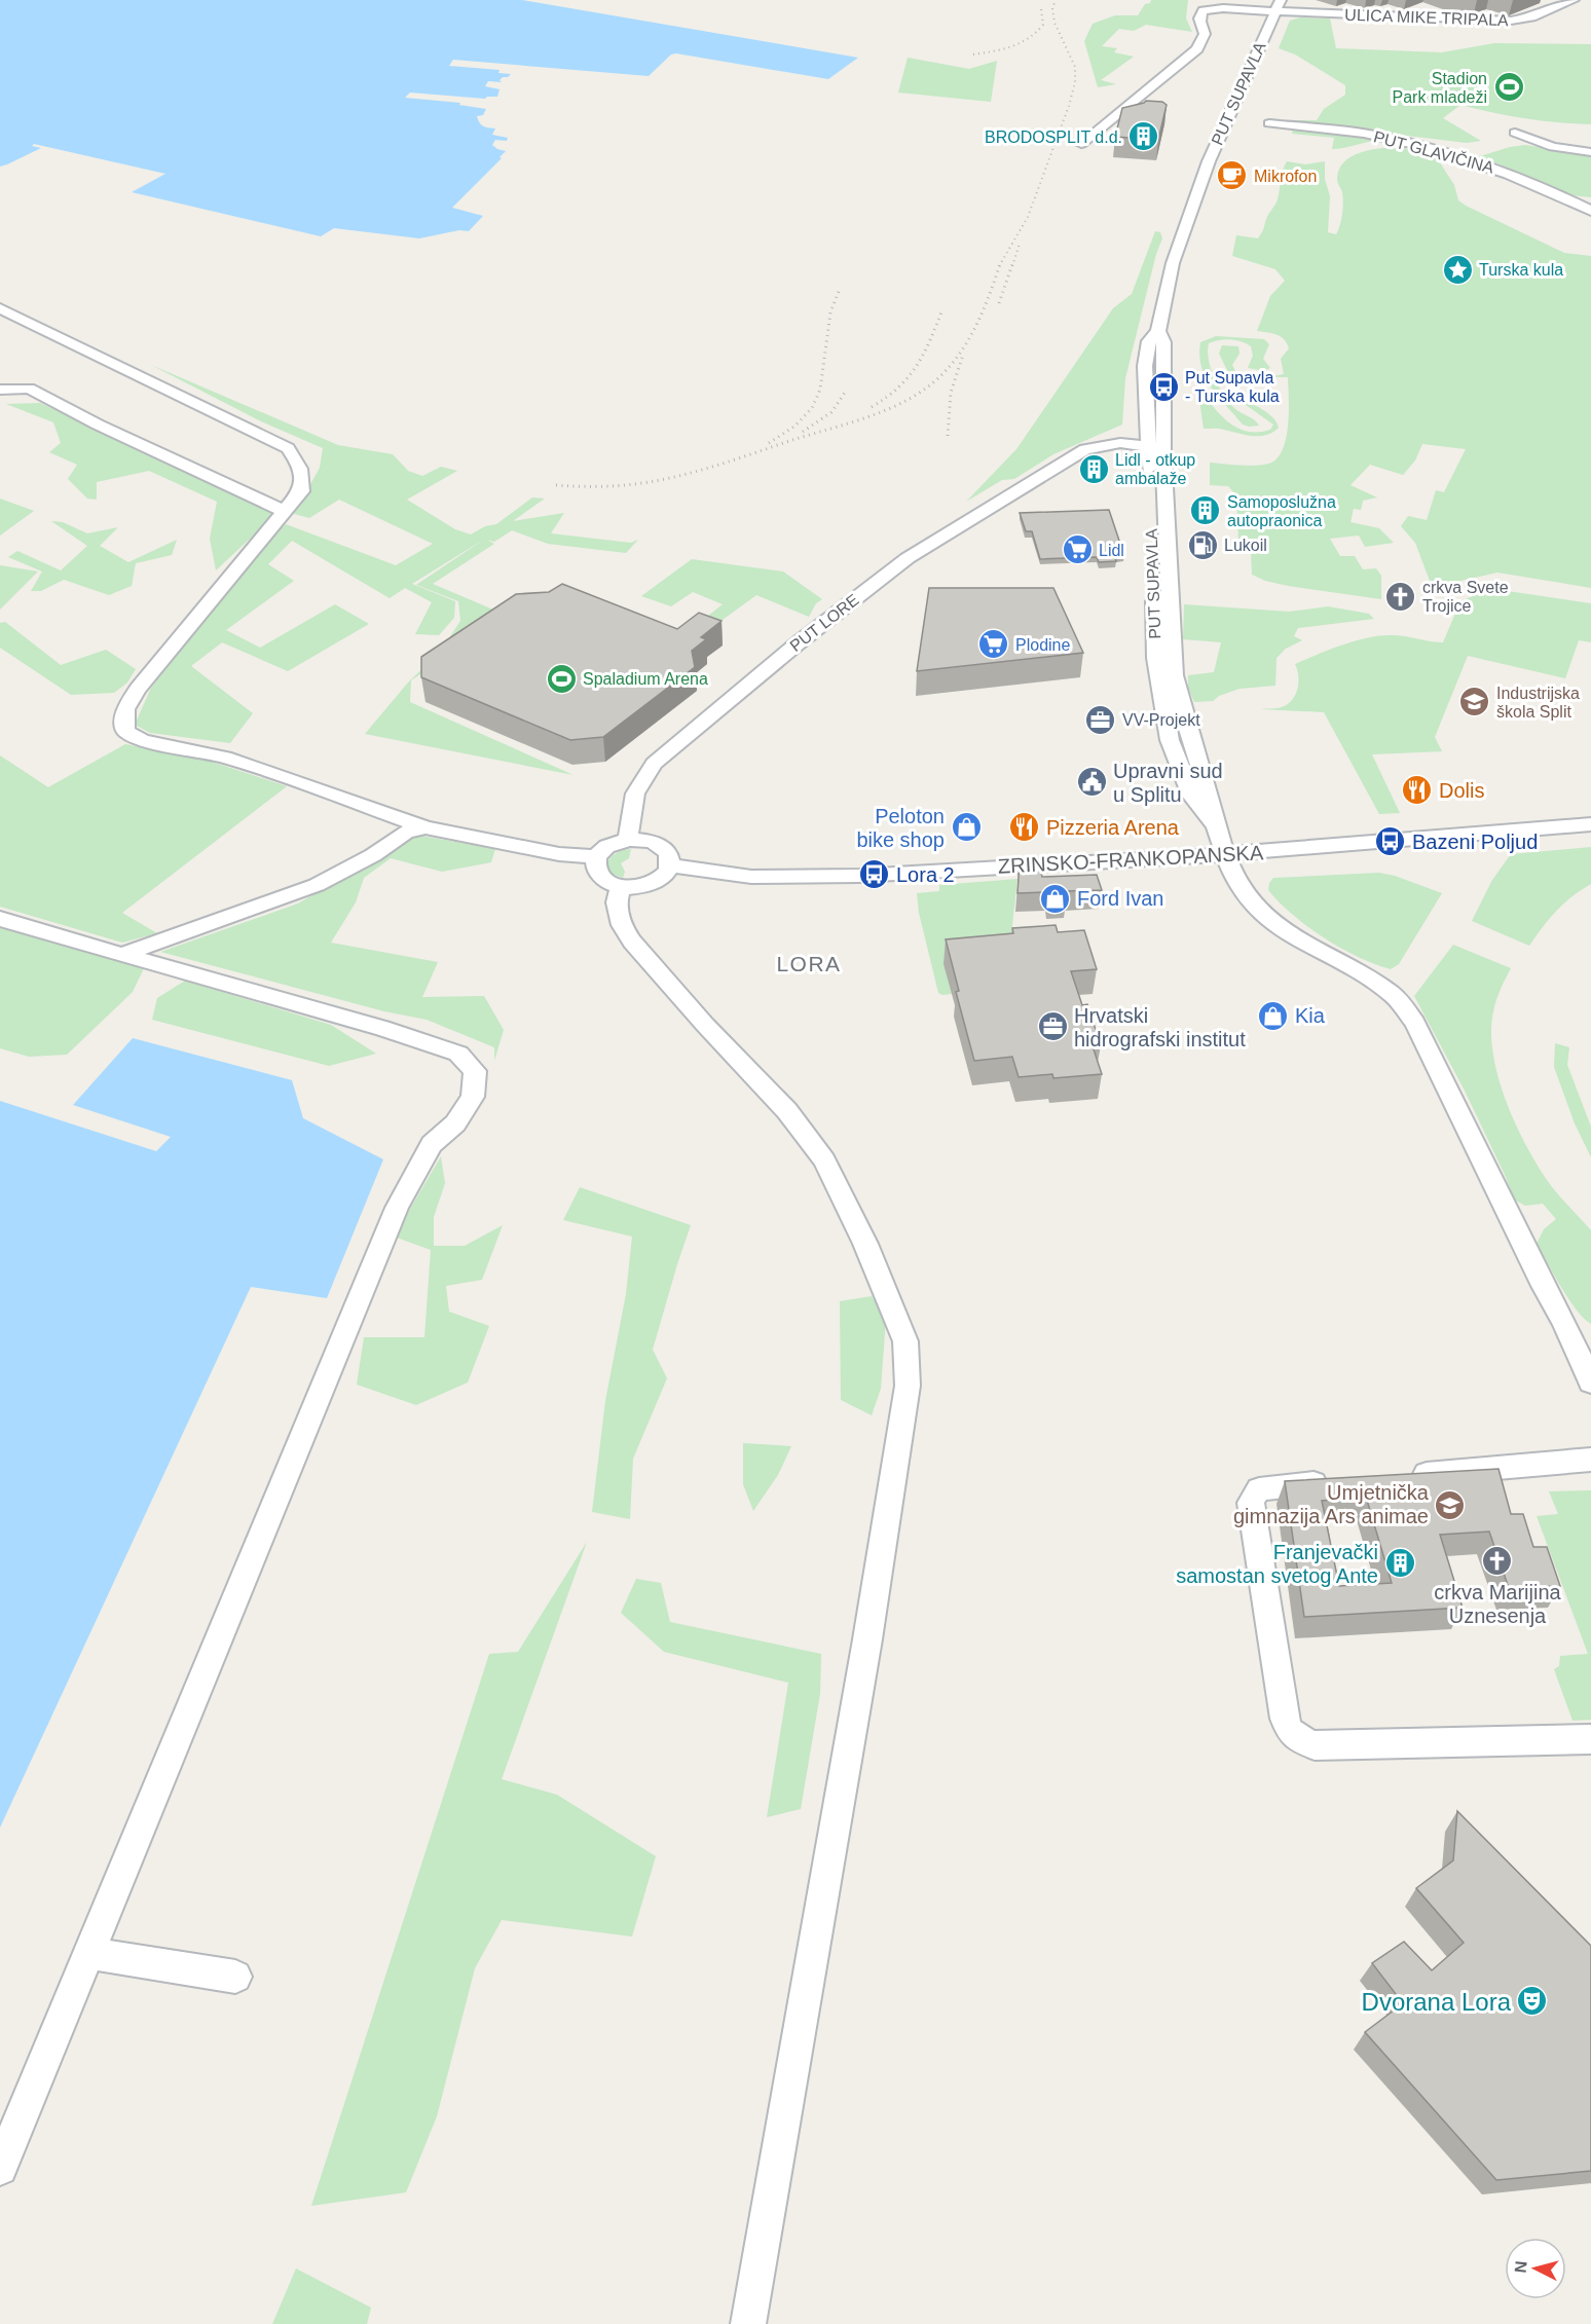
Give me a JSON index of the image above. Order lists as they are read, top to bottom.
{
  "streets": {
    "street": [
      "ULICA MIKE TRIPALA",
      "PUT SUPAVLA",
      "PUT GLAVIČINA",
      "PUT LORE",
      "ZRINSKO-FRANKOPANSKA"
    ]
  },
  "crossings": [
    ["ULICA MIKE TRIPALA", "PUT SUPAVLA"],
    ["PUT SUPAVLA", "PUT LORE"],
    ["PUT SUPAVLA", "ZRINSKO-FRANKOPANSKA"],
    ["PUT LORE", "ZRINSKO-FRANKOPANSKA"]
  ],
  "districts": ["LORA"],
  "places": {
    "sports": ["Stadion Park mladeži", "Spaladium Arena"],
    "building": [
      "BRODOSPLIT d.d.",
      "Lidl - otkup ambalaže",
      "Samoposlužna autopraonica",
      "Franjevački samostan svetog Ante"
    ],
    "cafe": ["Mikrofon"],
    "place": ["Turska kula"],
    "bus stop": ["Put Supavla - Turska kula", "Bazeni Poljud", "Lora 2"],
    "fuel station": ["Lukoil"],
    "supermarket": ["Lidl", "Plodine"],
    "church": ["crkva Svete Trojice", "crkva Marijina Uznesenja"],
    "school or university": ["Industrijska škola Split", "Umjetnička gimnazija Ars animae"],
    "office": ["VV-Projekt", "Hrvatski hidrografski institut"],
    "public building": ["Upravni sud u Splitu"],
    "restaurant": ["Dolis", "Pizzeria Arena"],
    "shop": ["Peloton bike shop", "Ford Ivan", "Kia"],
    "theatre": ["Dvorana Lora"]
  },
  "north": "left"
}
